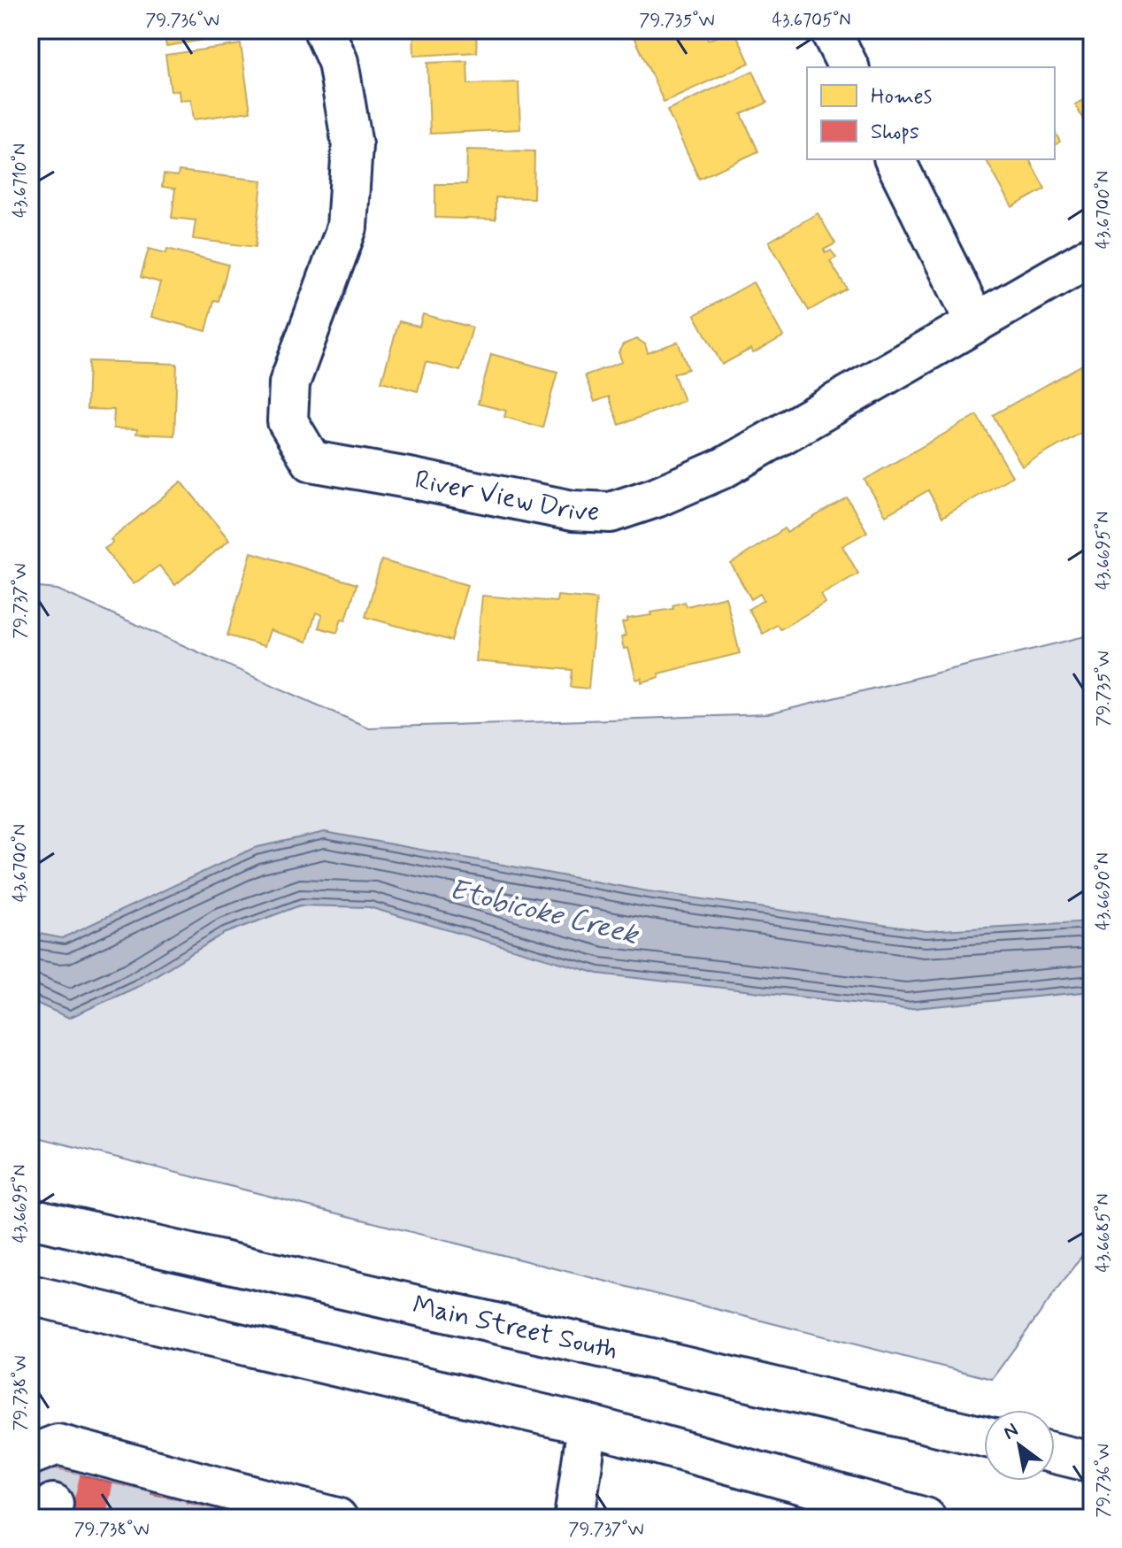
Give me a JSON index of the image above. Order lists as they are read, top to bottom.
{
  "streets": {
    "main road": ["River View Drive", "Main Street South"]
  },
  "water": ["Etobicoke Creek"],
  "legend": ["Homes", "Shops"],
  "north": "top left",
  "coordinates": [
    "79.736°W",
    "79.735°W",
    "43.6705°N",
    "43.6710°N",
    "43.6700°N",
    "43.6695°N",
    "79.737°W",
    "43.6690°N",
    "43.6685°N",
    "79.738°W"
  ]
}
